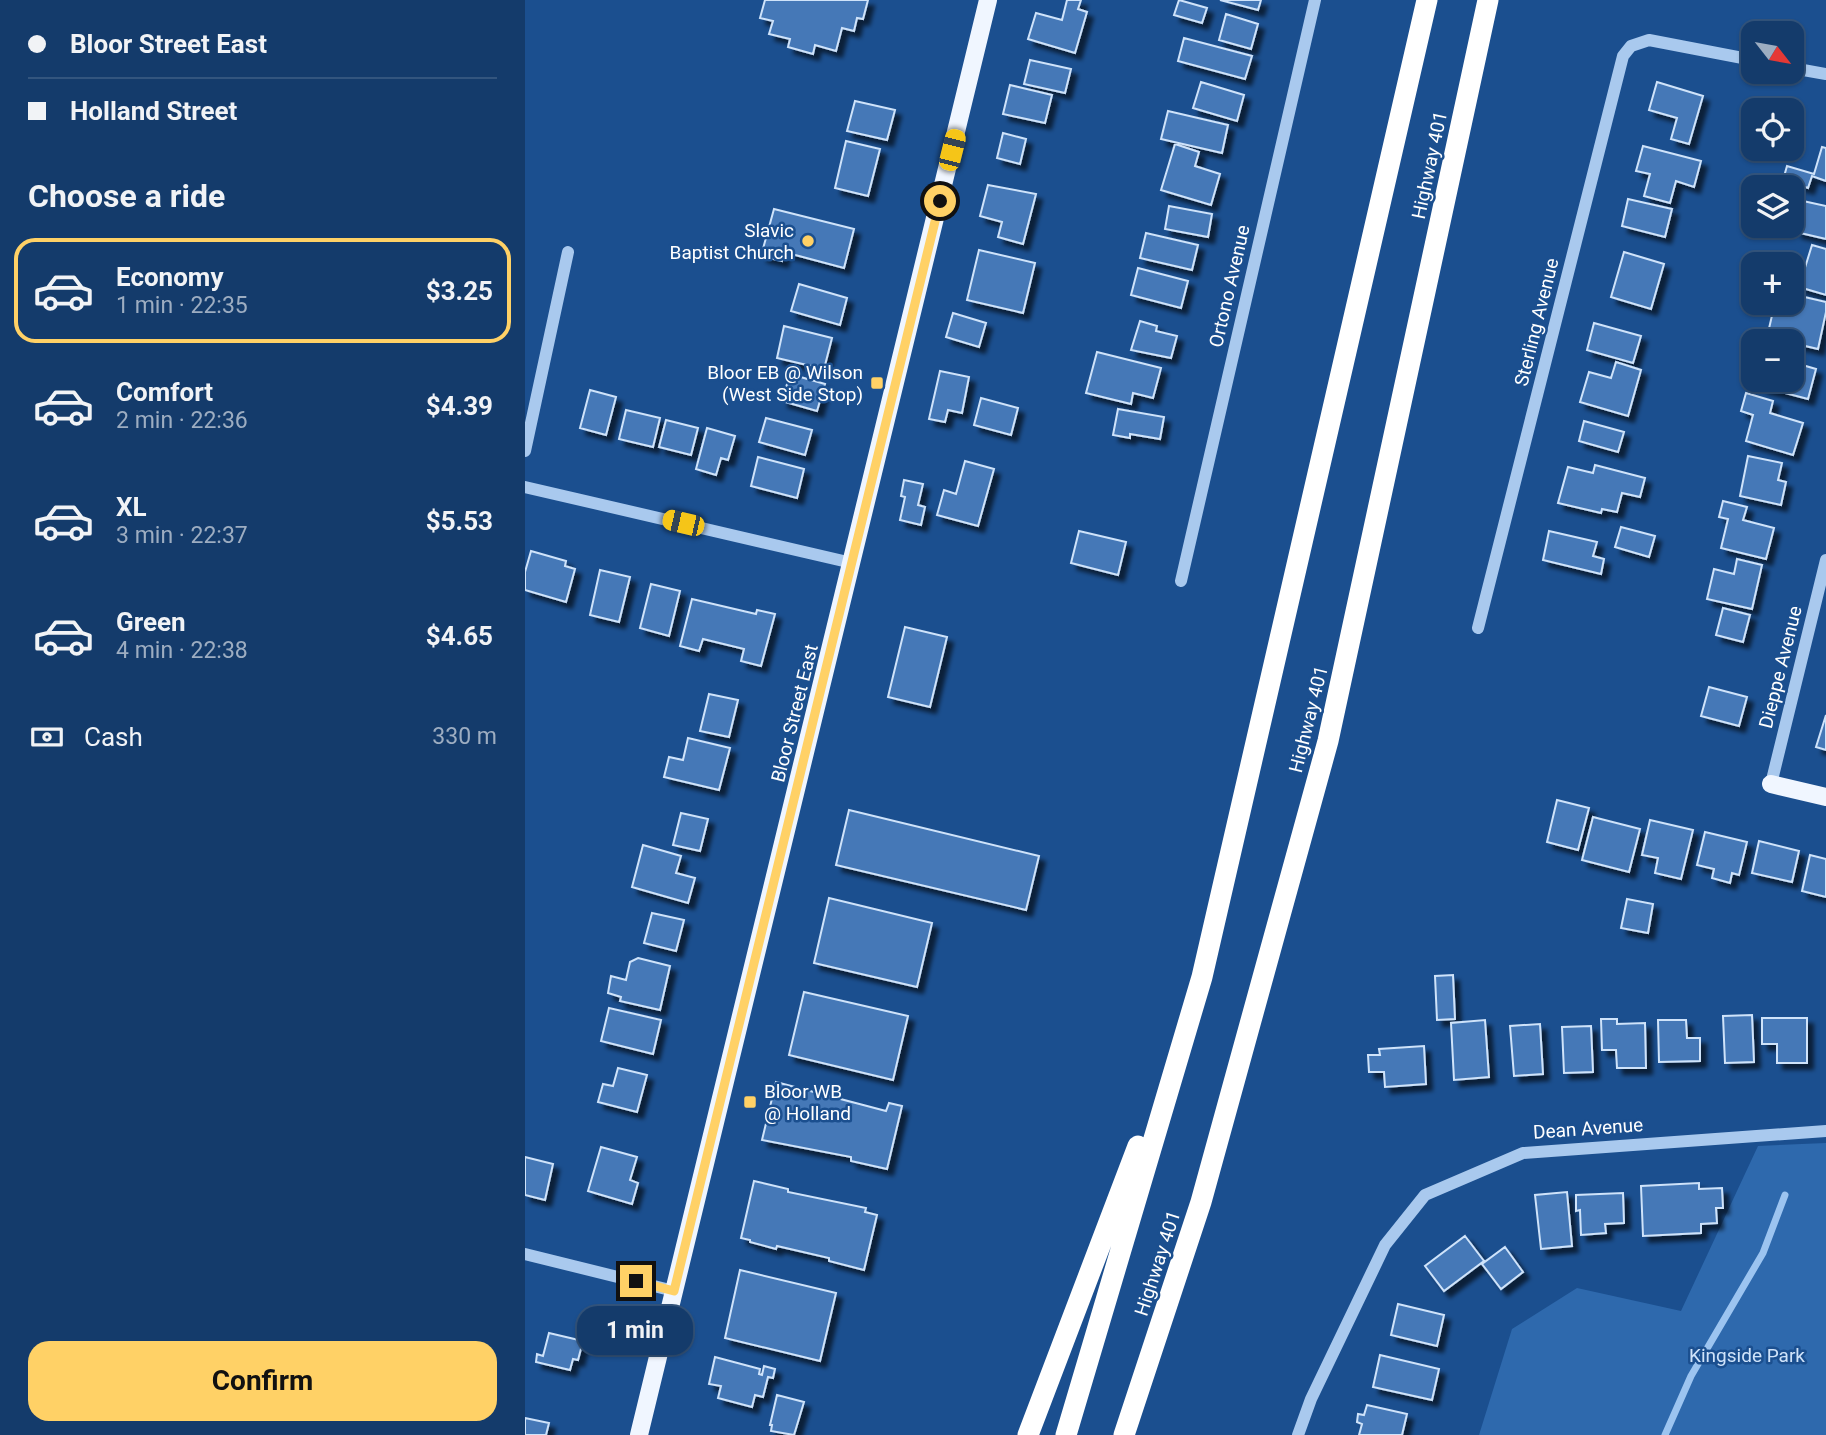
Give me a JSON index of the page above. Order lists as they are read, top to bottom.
{
  "streets": {
    "highway": ["Highway 401"],
    "main road": ["Bloor Street East"],
    "street": [
      "Ortono Avenue",
      "Sterling Avenue",
      "Dieppe Avenue",
      "Dean Avenue"
    ]
  },
  "parks": ["Kingside Park"],
  "places": {
    "other": ["Slavic Baptist Church"],
    "transit": ["Bloor EB @ Wilson (West Side Stop)", "Bloor WB @ Holland"]
  },
  "north": "bottom right",
  "page": {
    "banner": ["Bloor Street East", "Holland Street"],
    "map_buttons": ["+", "−"],
    "heading": "Choose a ride",
    "list": [
      {
        "name": "Economy",
        "note": "1 min · 22:35",
        "value": "$3.25"
      },
      {
        "name": "Comfort",
        "note": "2 min · 22:36",
        "value": "$4.39"
      },
      {
        "name": "XL",
        "note": "3 min · 22:37",
        "value": "$5.53"
      },
      {
        "name": "Green",
        "note": "4 min · 22:38",
        "value": "$4.65"
      }
    ],
    "pay": ["Cash", "330 m"],
    "bubble": "1 min",
    "buttons": "Confirm"
  }
}
